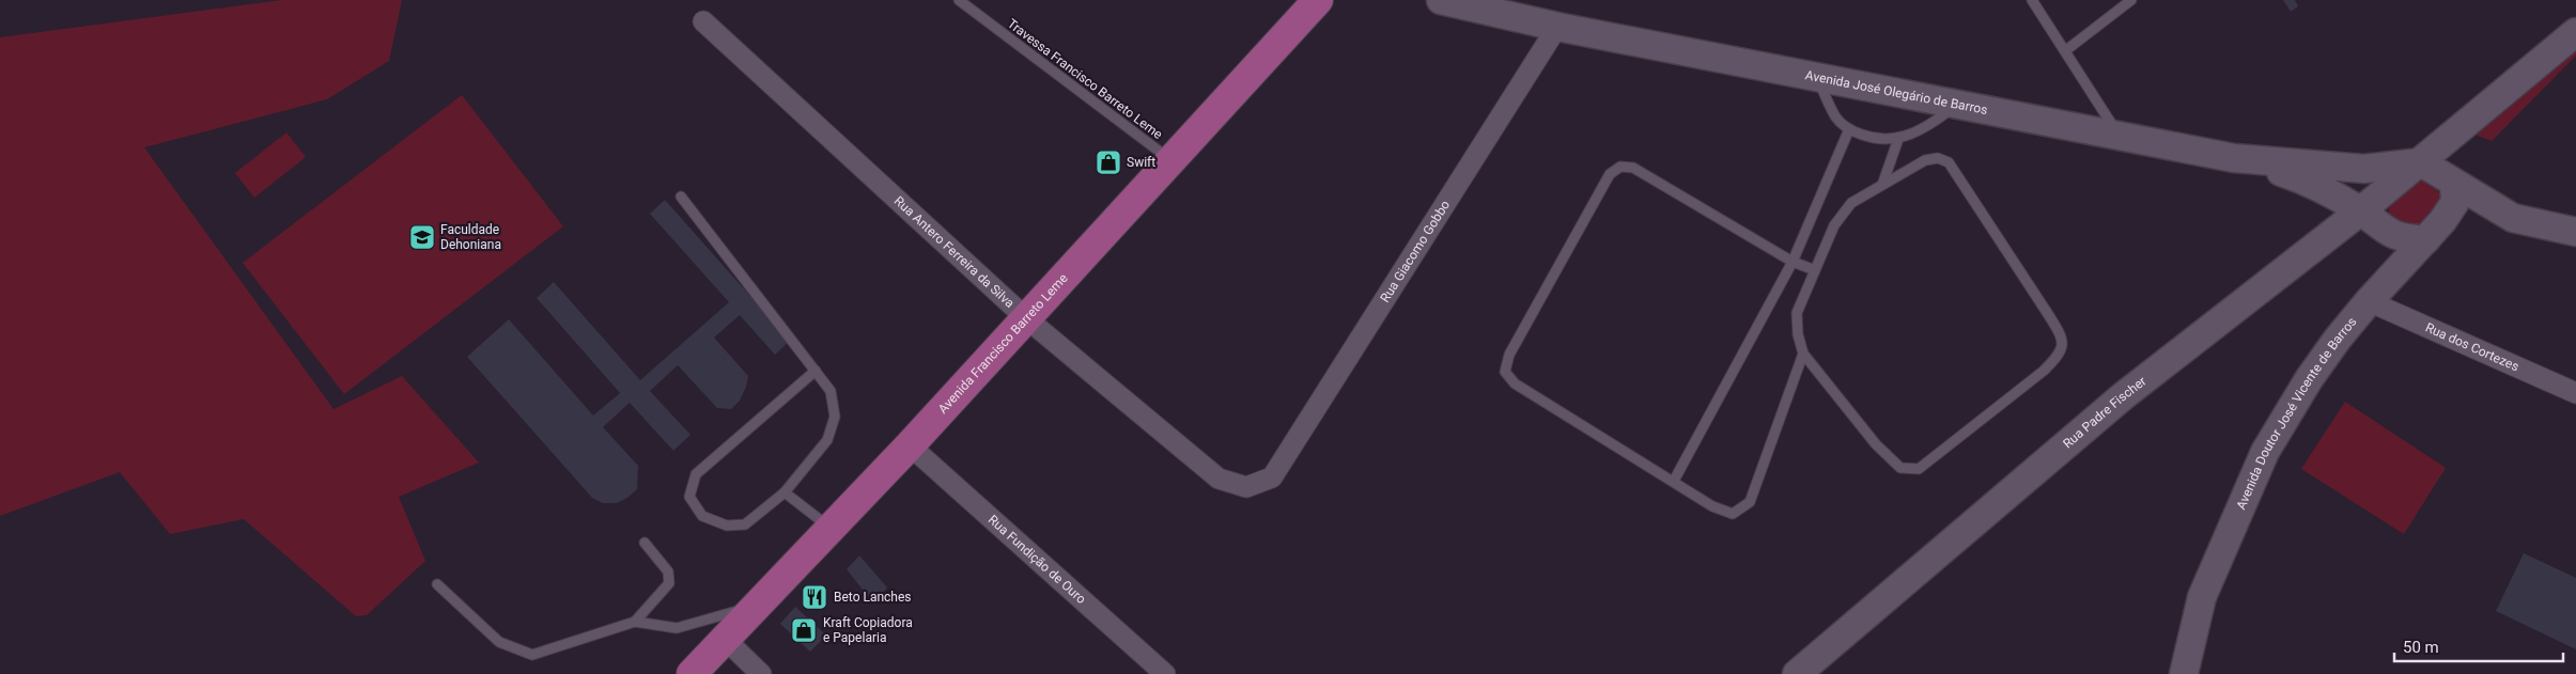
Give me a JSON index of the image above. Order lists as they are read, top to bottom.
{
  "streets": {
    "main road": [
      "Avenida José Olegário de Barros",
      "Avenida Francisco Barreto Leme",
      "Rua Padre Fischer",
      "Avenida Doutor José Vicente de Barros"
    ],
    "street": [
      "Rua Antero Ferreira da Silva",
      "Rua Giacomo Gobbo",
      "Rua dos Cortezes",
      "Rua Fundição de Ouro"
    ],
    "lane": ["Travessa Francisco Barreto Leme"]
  },
  "crossings": [
    ["Travessa Francisco Barreto Leme", "Avenida Francisco Barreto Leme"],
    ["Avenida José Olegário de Barros", "Rua Giacomo Gobbo"],
    ["Avenida José Olegário de Barros", "Rua Padre Fischer"],
    ["Avenida José Olegário de Barros", "Avenida Doutor José Vicente de Barros"],
    ["Rua Antero Ferreira da Silva", "Rua Giacomo Gobbo"],
    ["Rua Antero Ferreira da Silva", "Avenida Francisco Barreto Leme"],
    ["Avenida Francisco Barreto Leme", "Rua Fundição de Ouro"],
    ["Rua dos Cortezes", "Avenida Doutor José Vicente de Barros"]
  ],
  "places": {
    "shop": ["Swift", "Kraft Copiadora e Papelaria"],
    "school or university": ["Faculdade Dehoniana"],
    "restaurant": ["Beto Lanches"]
  },
  "scale_bar": "50 m"
}
